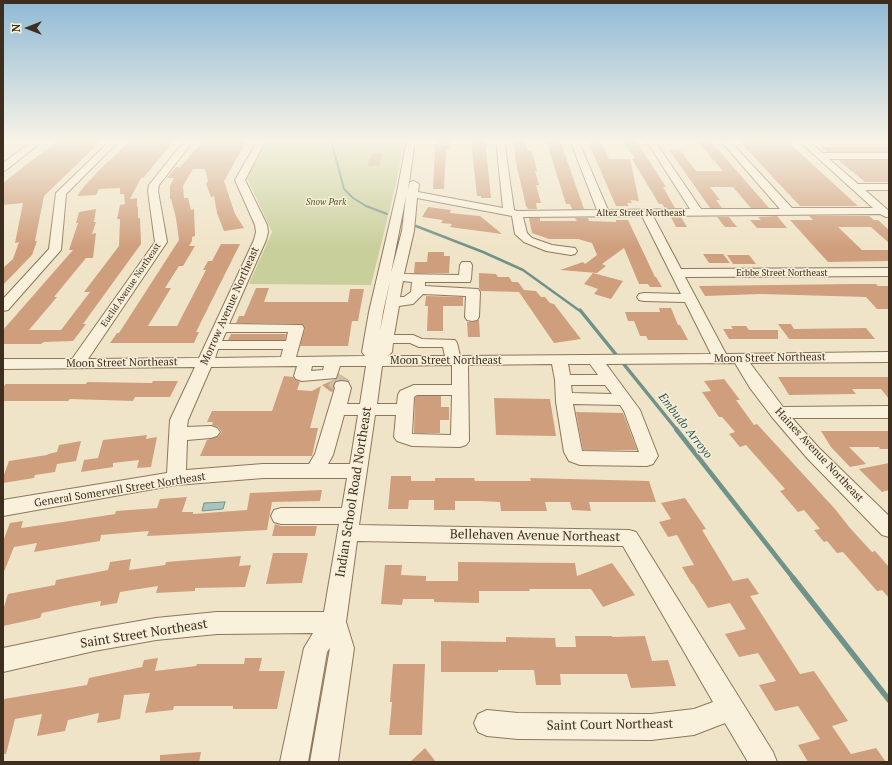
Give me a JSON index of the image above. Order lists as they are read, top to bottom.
{
  "streets": {
    "street": [
      "Altez Street Northeast",
      "Erbbe Street Northeast",
      "Euclid Avenue Northeast",
      "Morrow Avenue Northeast",
      "Moon Street Northeast",
      "Haines Avenue Northeast",
      "General Somervell Street Northeast",
      "Indian School Road Northeast",
      "Bellehaven Avenue Northeast",
      "Saint Street Northeast",
      "Saint Court Northeast"
    ]
  },
  "crossings": [
    ["Altez Street Northeast", "Indian School Road Northeast"],
    ["Euclid Avenue Northeast", "Moon Street Northeast"],
    ["Morrow Avenue Northeast", "Moon Street Northeast"],
    ["Morrow Avenue Northeast", "General Somervell Street Northeast"],
    ["Moon Street Northeast", "Haines Avenue Northeast"],
    ["Moon Street Northeast", "Indian School Road Northeast"],
    ["General Somervell Street Northeast", "Indian School Road Northeast"],
    ["Indian School Road Northeast", "Bellehaven Avenue Northeast"],
    ["Indian School Road Northeast", "Saint Street Northeast"],
    ["Bellehaven Avenue Northeast", "Saint Court Northeast"]
  ],
  "water": ["Embudo Arroyo"],
  "parks": ["Snow Park"],
  "north": "left"
}
